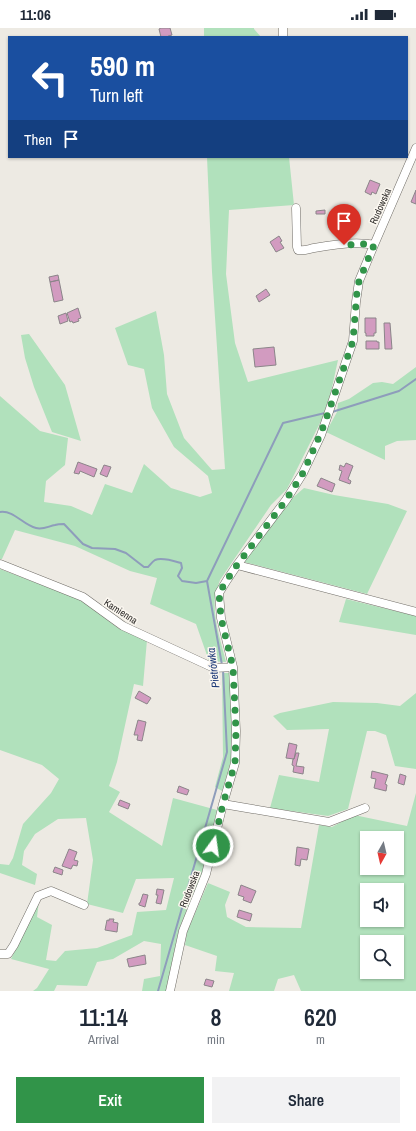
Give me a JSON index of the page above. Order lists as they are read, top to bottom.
{
  "streets": {
    "street": ["Rudowska", "Kamienna"]
  },
  "crossings": [
    ["Rudowska", "Kamienna"]
  ],
  "water": ["Pietrówka"],
  "north": "bottom",
  "page": {
    "status": "11:06",
    "turn": ["590 m", "Turn left"],
    "then": "Then",
    "eta": [
      "11:14",
      "Arrival",
      "8",
      "min",
      "620",
      "m"
    ],
    "buttons": ["Exit", "Share"]
  }
}
